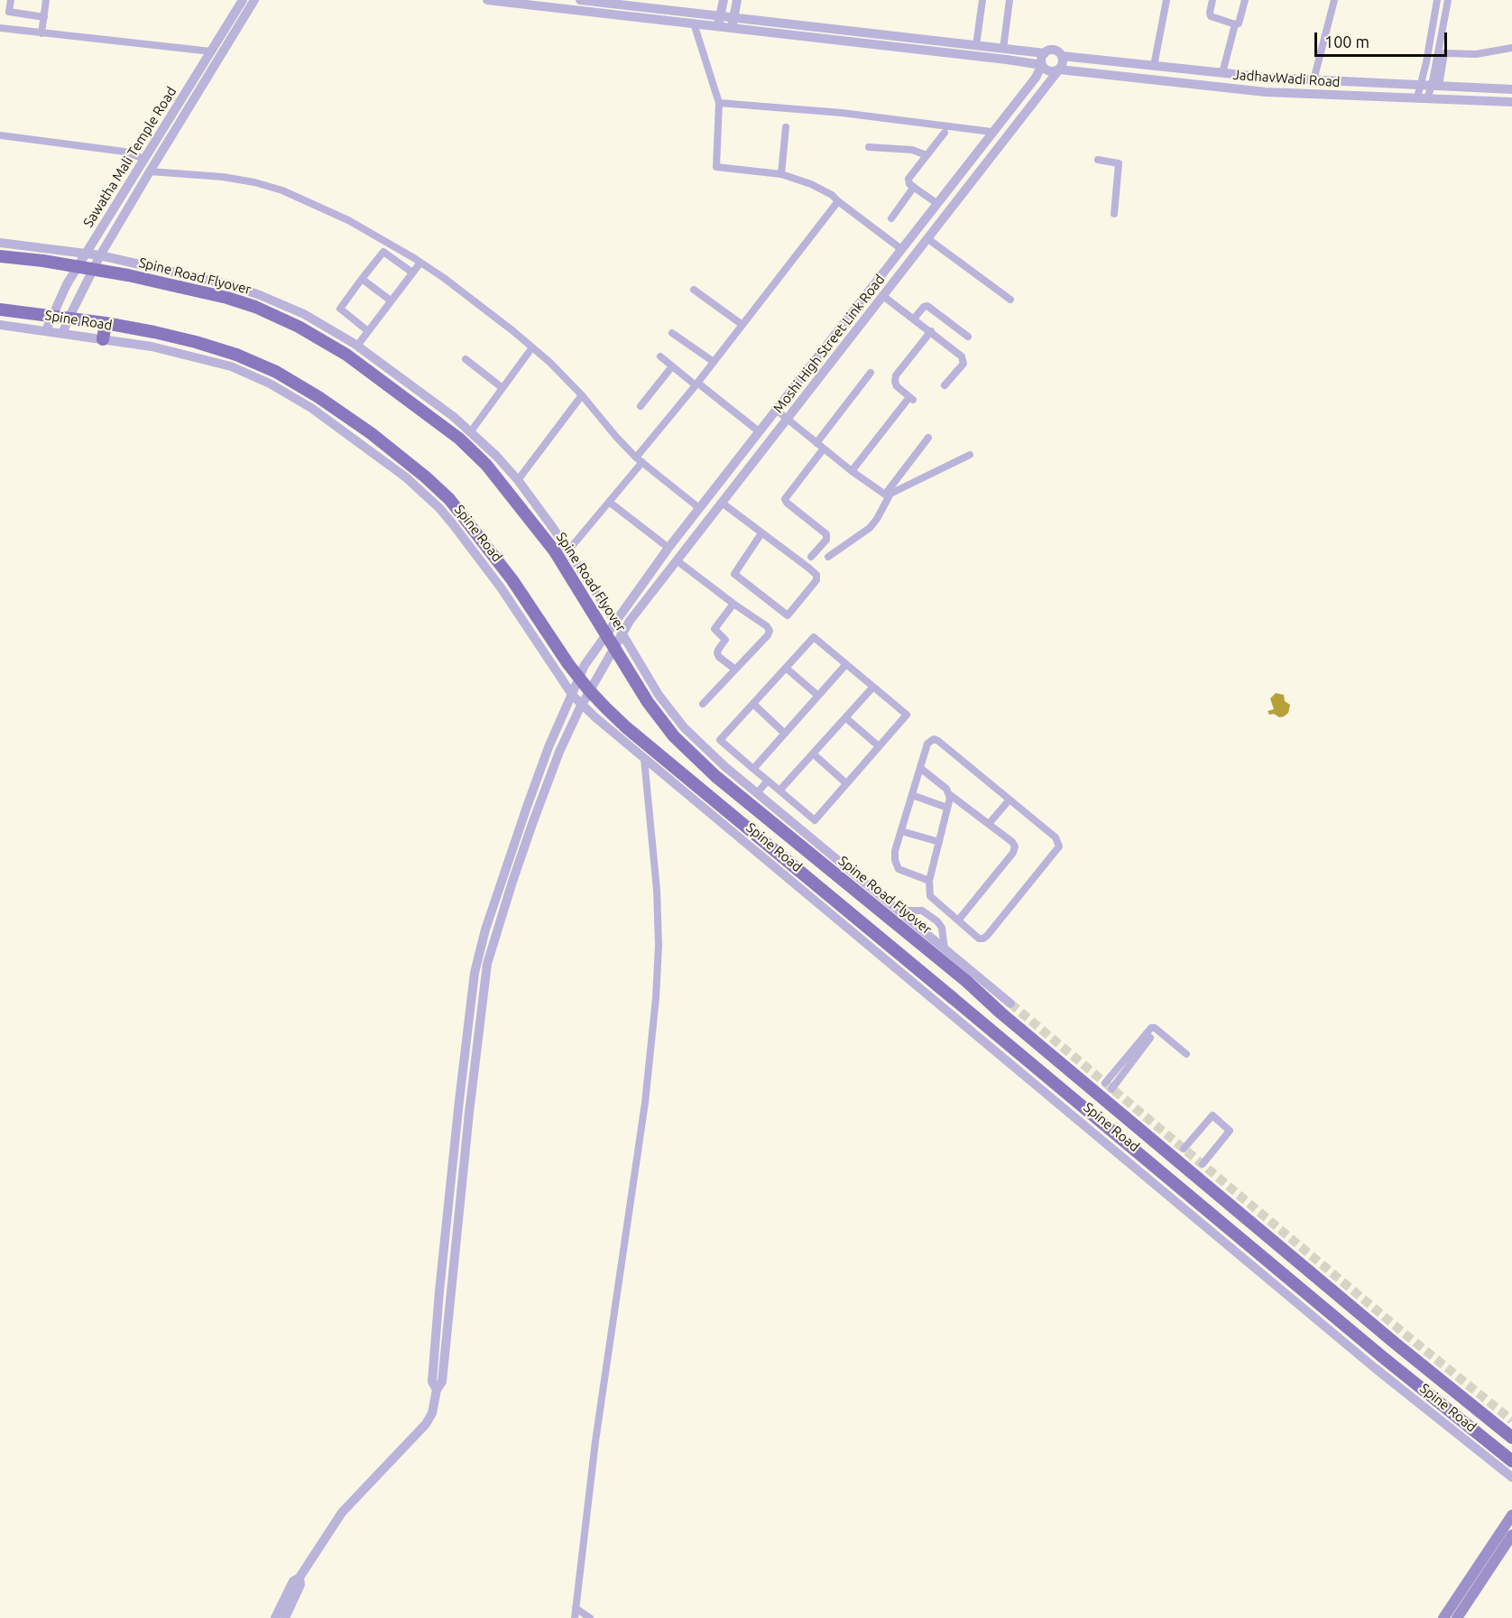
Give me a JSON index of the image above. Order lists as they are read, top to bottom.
{
  "streets": {
    "main road": ["Spine Road Flyover", "Spine Road"],
    "street": ["JadhavWadi Road", "Sawatha Mali Temple Road", "Moshi High Street Link Road"]
  },
  "crossings": [
    ["JadhavWadi Road", "Moshi High Street Link Road"],
    ["Sawatha Mali Temple Road", "Spine Road Flyover"],
    ["Sawatha Mali Temple Road", "Spine Road"],
    ["Spine Road Flyover", "Spine Road"],
    ["Spine Road", "Moshi High Street Link Road"]
  ],
  "scale_bar": "100 m"
}
